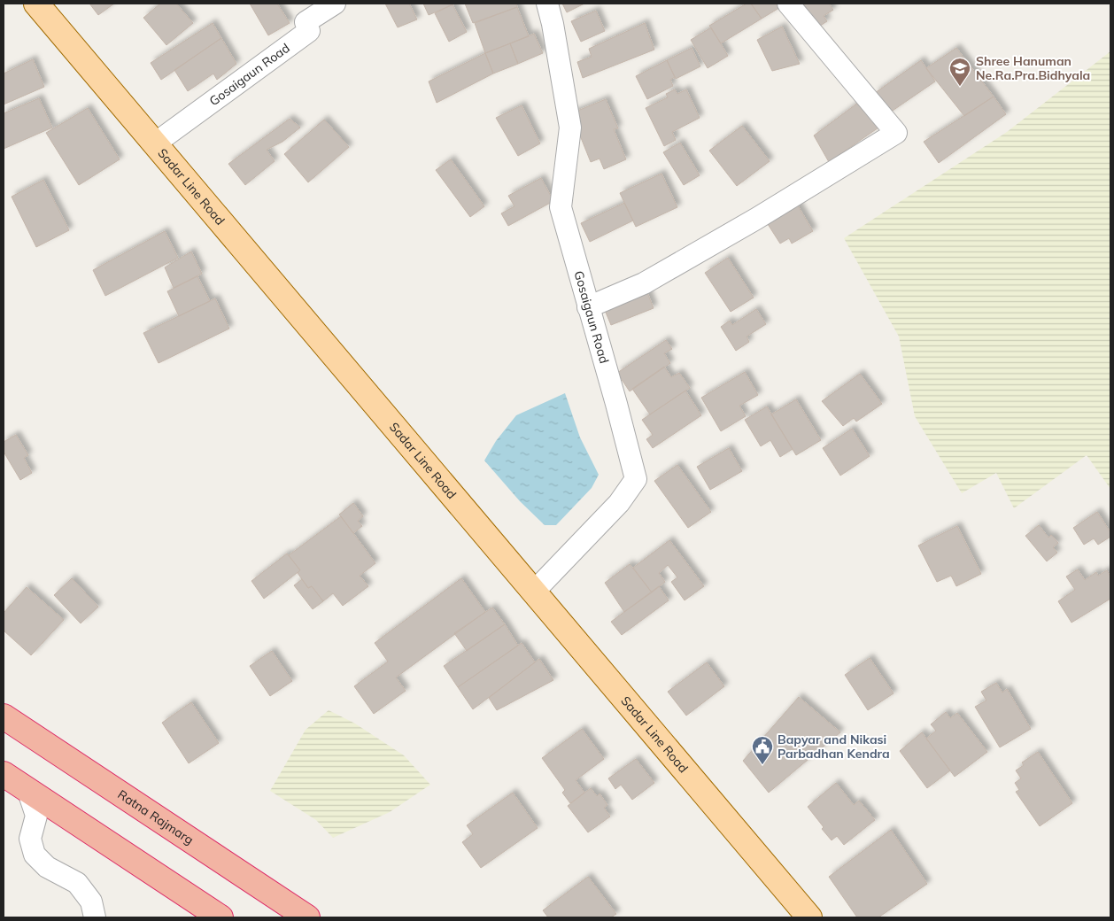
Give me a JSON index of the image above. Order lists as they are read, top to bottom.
{
  "streets": {
    "highway": ["Ratna Rajmarg"],
    "main road": ["Sadar Line Road"],
    "street": ["Gosaigaun Road"]
  },
  "crossings": [
    ["Gosaigaun Road", "Sadar Line Road"]
  ],
  "places": {
    "school or university": ["Shree Hanuman Ne.Ra.Pra.Bidhyala"],
    "public building": ["Bapyar and Nikasi Parbadhan Kendra"]
  }
}
